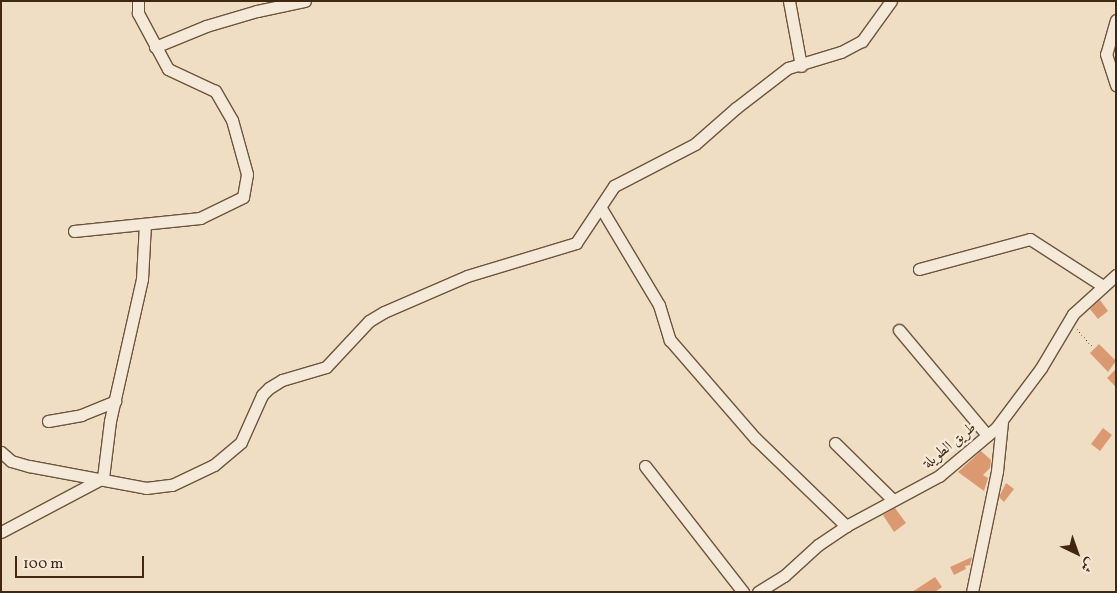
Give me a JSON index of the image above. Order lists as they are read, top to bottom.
{
  "streets": {
    "street": ["طريق الطويلة"]
  },
  "scale_bar": "100 m",
  "north": "bottom right"
}
